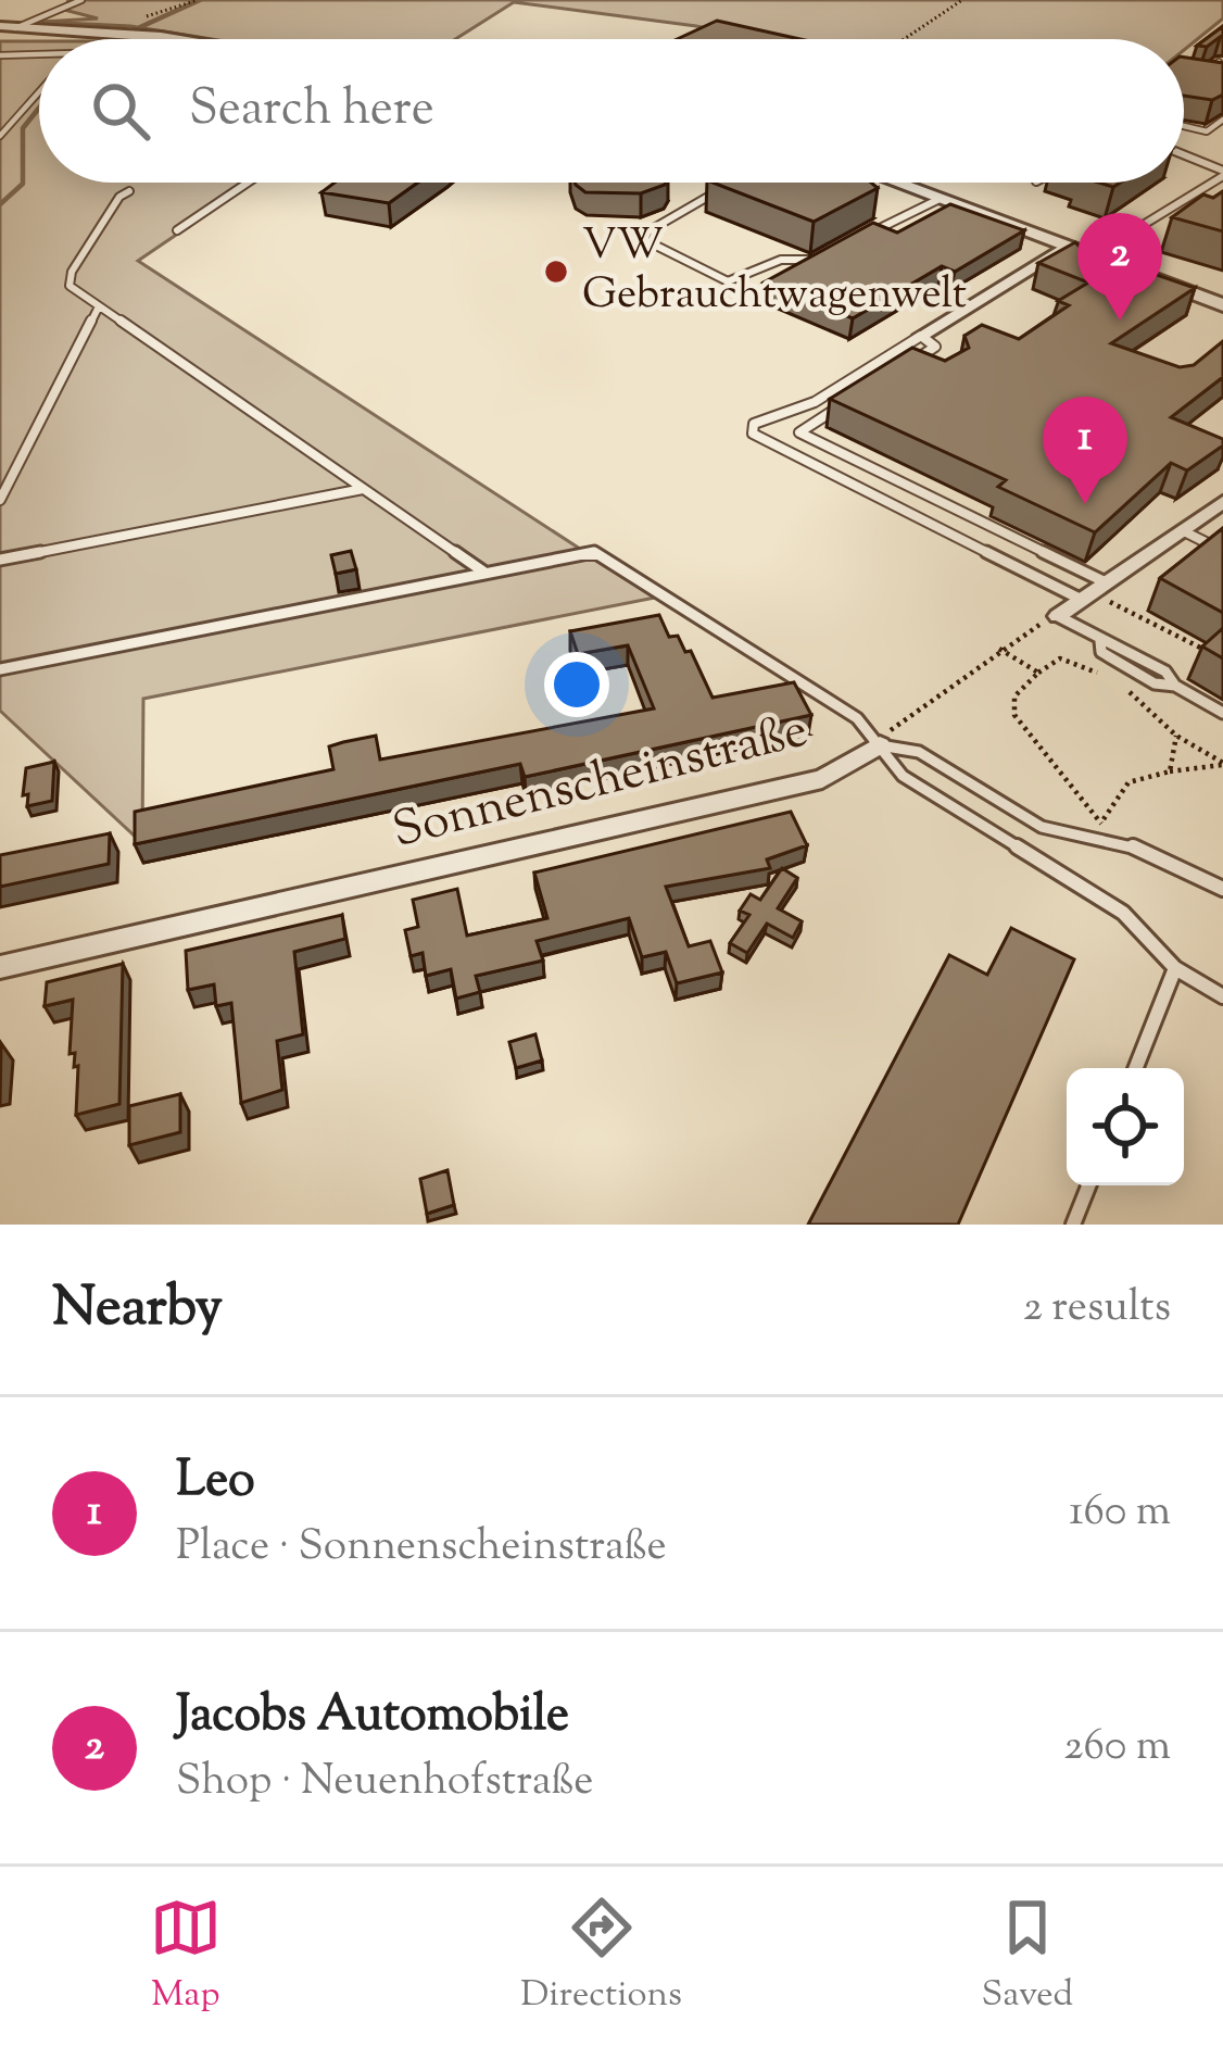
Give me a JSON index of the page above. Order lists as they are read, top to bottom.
{
  "streets": {
    "street": ["Sonnenscheinstraße"]
  },
  "places": ["VW Gebrauchtwagenwelt"],
  "page": {
    "search": "Search here",
    "pins": ["2", "1"],
    "heading": ["Nearby", "2 results"],
    "list": [
      {
        "mark": "1",
        "name": "Leo",
        "note": "Place · Sonnenscheinstraße",
        "value": "160 m"
      },
      {
        "mark": "2",
        "name": "Jacobs Automobile",
        "note": "Shop · Neuenhofstraße",
        "value": "260 m"
      }
    ],
    "nav": ["Map", "Directions", "Saved"]
  }
}
